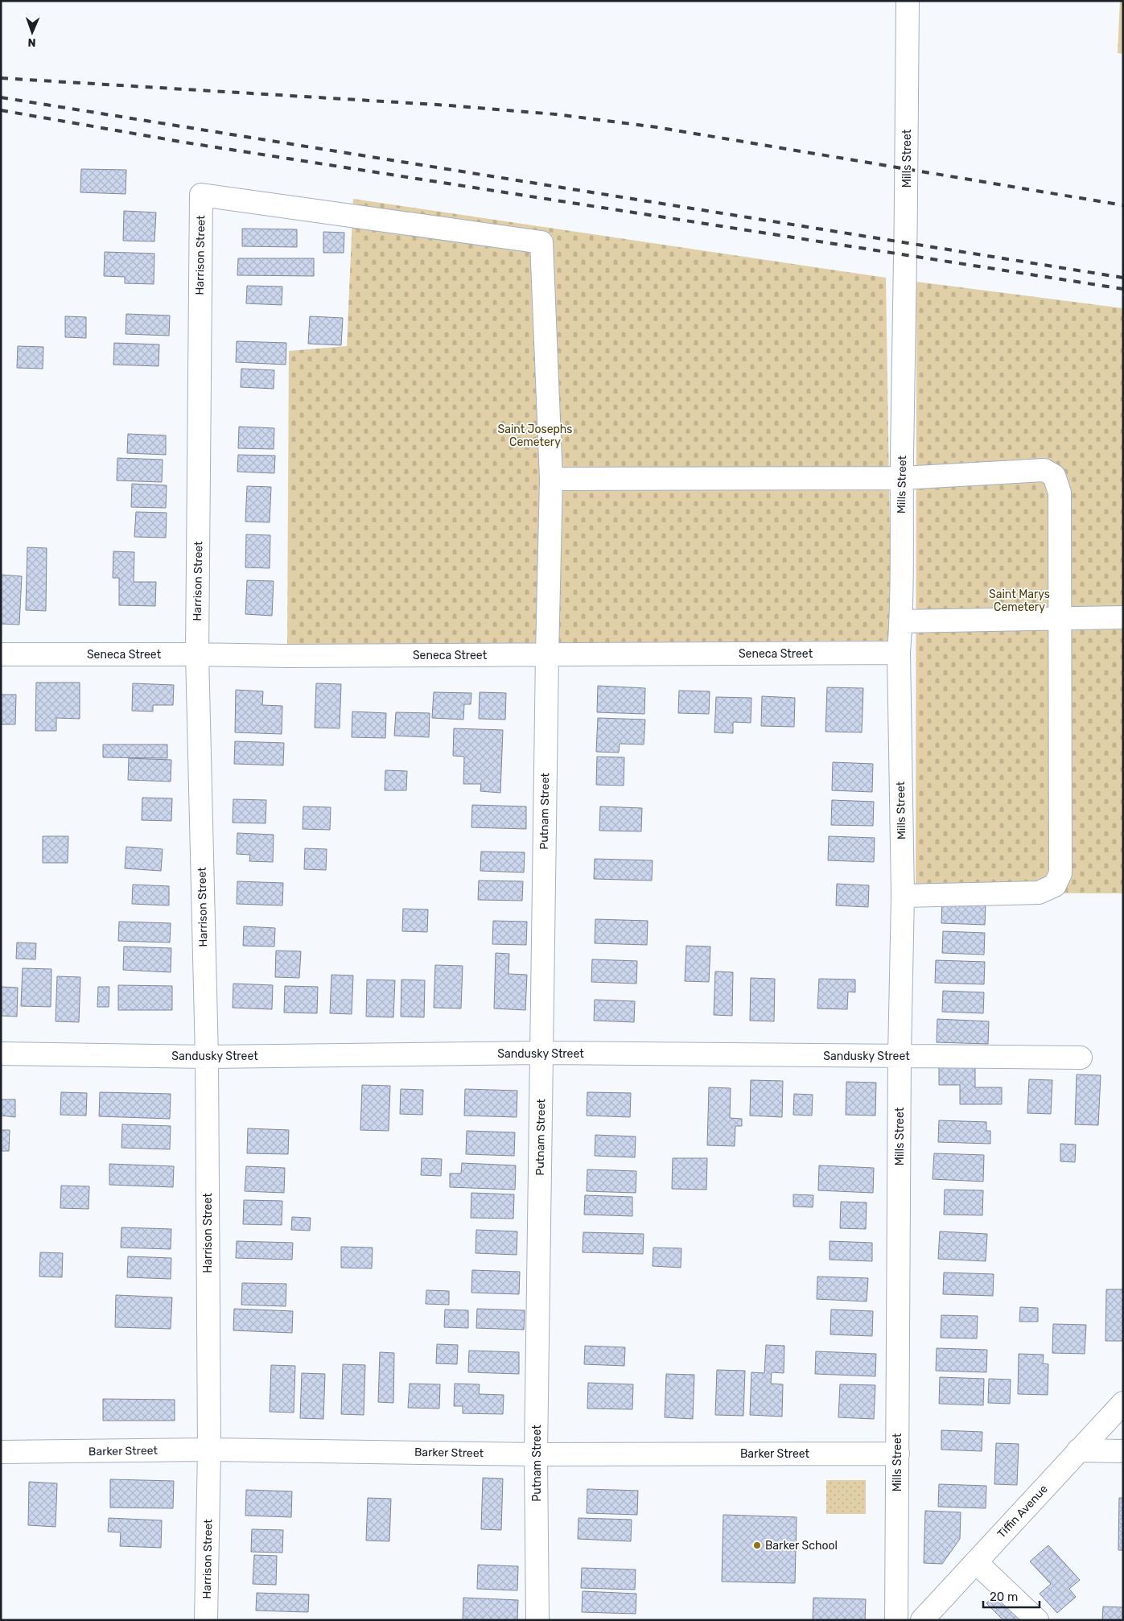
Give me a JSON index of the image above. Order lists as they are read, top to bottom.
{
  "streets": {
    "street": [
      "Mills Street",
      "Harrison Street",
      "Seneca Street",
      "Putnam Street",
      "Sandusky Street",
      "Barker Street",
      "Tiffin Avenue"
    ]
  },
  "crossings": [
    ["Mills Street", "Seneca Street"],
    ["Mills Street", "Sandusky Street"],
    ["Mills Street", "Barker Street"],
    ["Harrison Street", "Seneca Street"],
    ["Harrison Street", "Putnam Street"],
    ["Harrison Street", "Sandusky Street"],
    ["Harrison Street", "Barker Street"],
    ["Seneca Street", "Putnam Street"],
    ["Putnam Street", "Sandusky Street"],
    ["Putnam Street", "Barker Street"]
  ],
  "parks": ["Saint Josephs Cemetery", "Saint Marys Cemetery"],
  "places": ["Barker School"],
  "scale_bar": "20 m",
  "north": "bottom"
}
